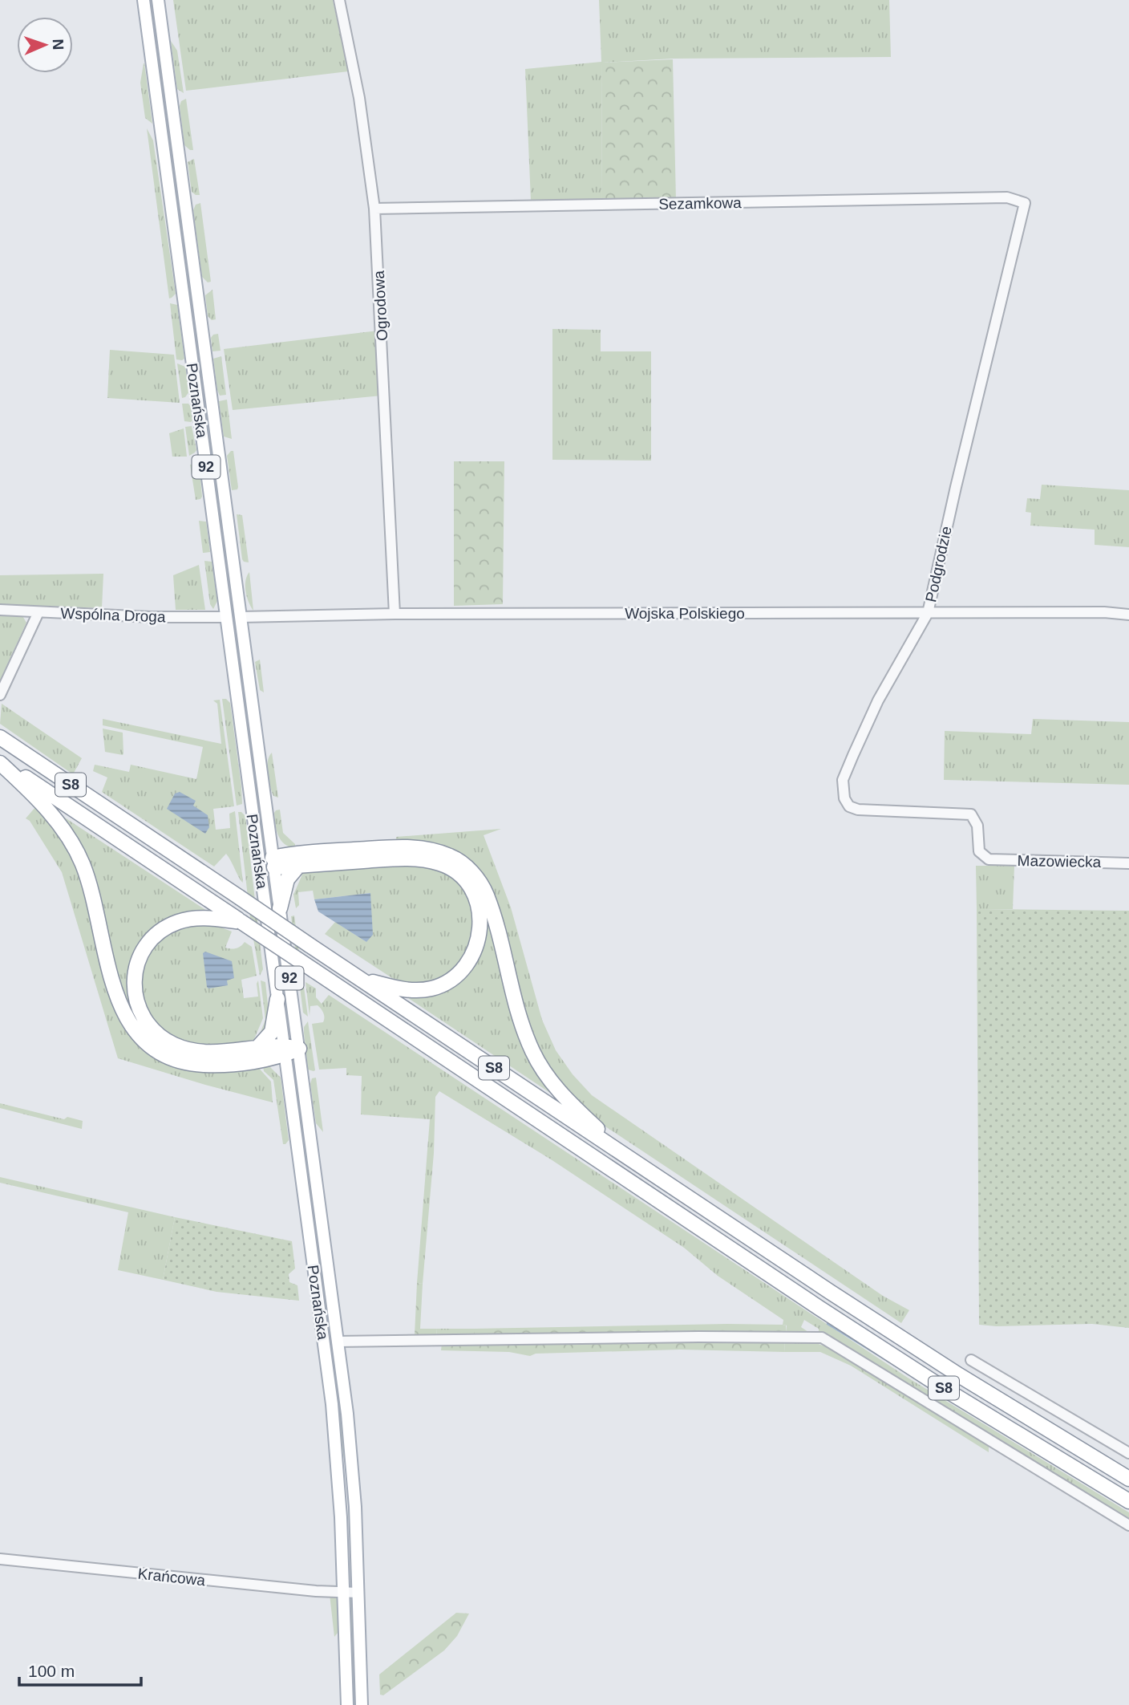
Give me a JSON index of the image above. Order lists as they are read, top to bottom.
{
  "streets": {
    "highway": ["S8"],
    "main road": ["Poznańska", "92"],
    "street": [
      "Sezamkowa",
      "Ogrodowa",
      "Podgrodzie",
      "Wojska Polskiego",
      "Wspólna Droga",
      "Mazowiecka",
      "Krańcowa"
    ]
  },
  "crossings": [
    ["Sezamkowa", "Ogrodowa"],
    ["Sezamkowa", "Podgrodzie"],
    ["Ogrodowa", "Wojska Polskiego"],
    ["Poznańska", "Wojska Polskiego"],
    ["Poznańska", "Wspólna Droga"],
    ["Poznańska", "Krańcowa"],
    ["Podgrodzie", "Wojska Polskiego"],
    ["Podgrodzie", "Mazowiecka"]
  ],
  "scale_bar": "100 m",
  "north": "right"
}
